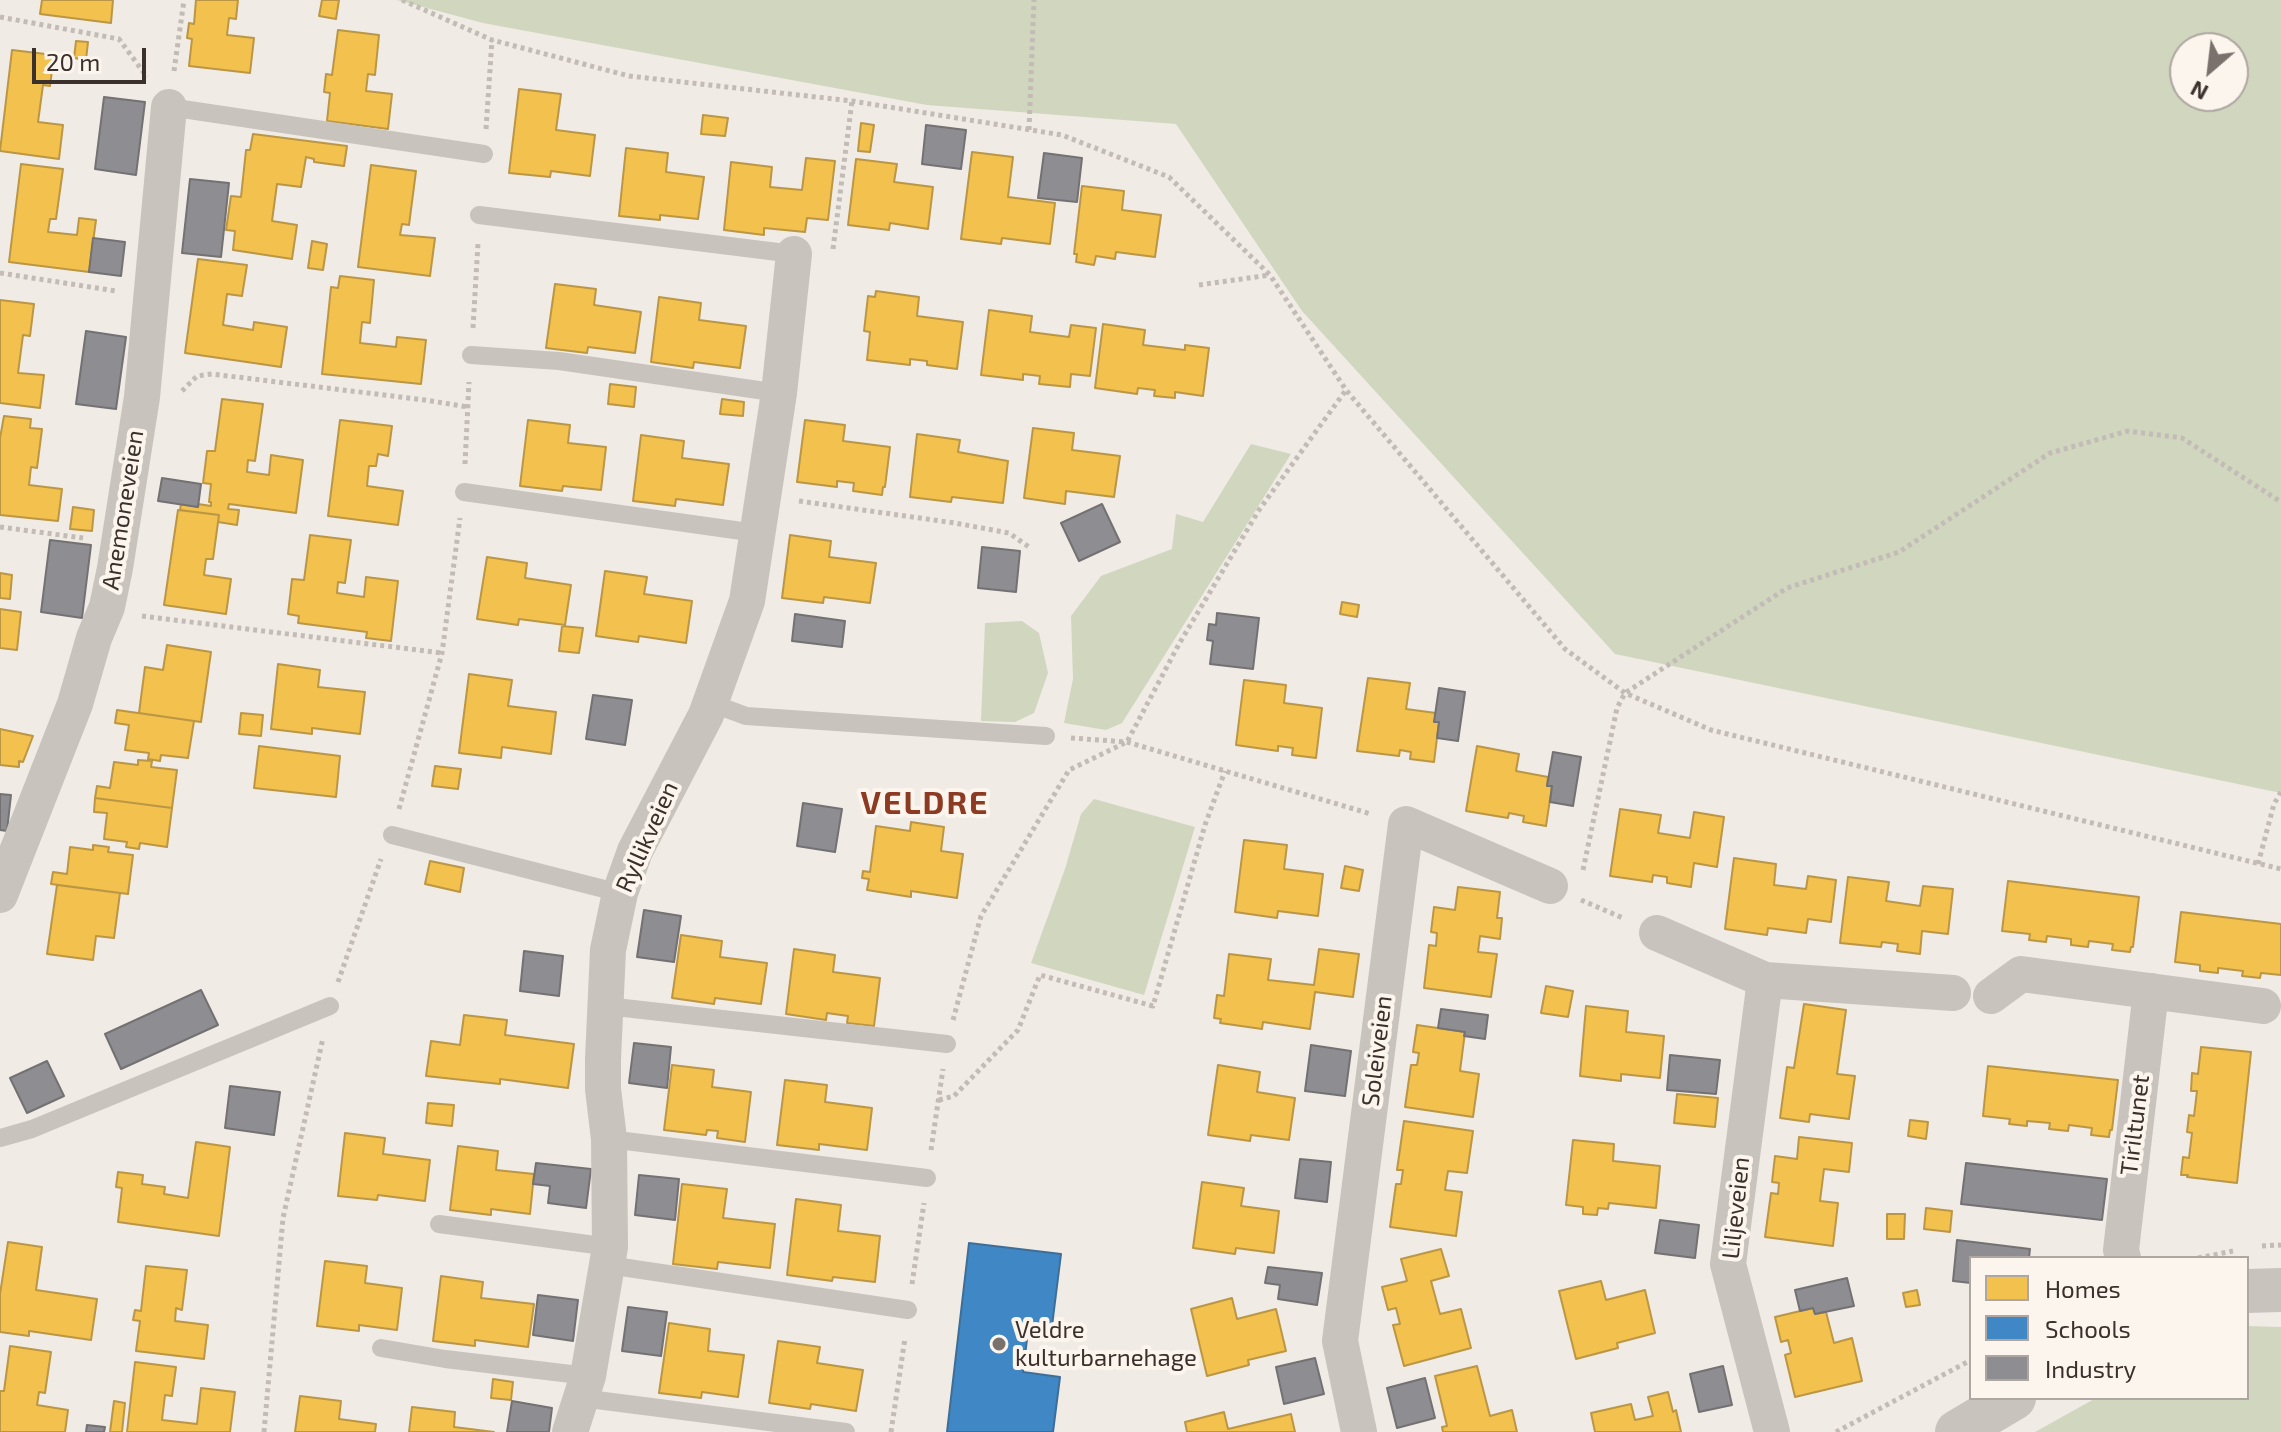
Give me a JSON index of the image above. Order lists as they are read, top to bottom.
{
  "streets": {
    "street": [
      "Anemoneveien",
      "Ryllikveien",
      "Soleiveien",
      "Tiriltunet",
      "Liljeveien"
    ]
  },
  "districts": ["VELDRE"],
  "places": ["Veldre kulturbarnehage"],
  "legend": ["Homes", "Schools", "Industry"],
  "scale_bar": "20 m",
  "north": "bottom left"
}
